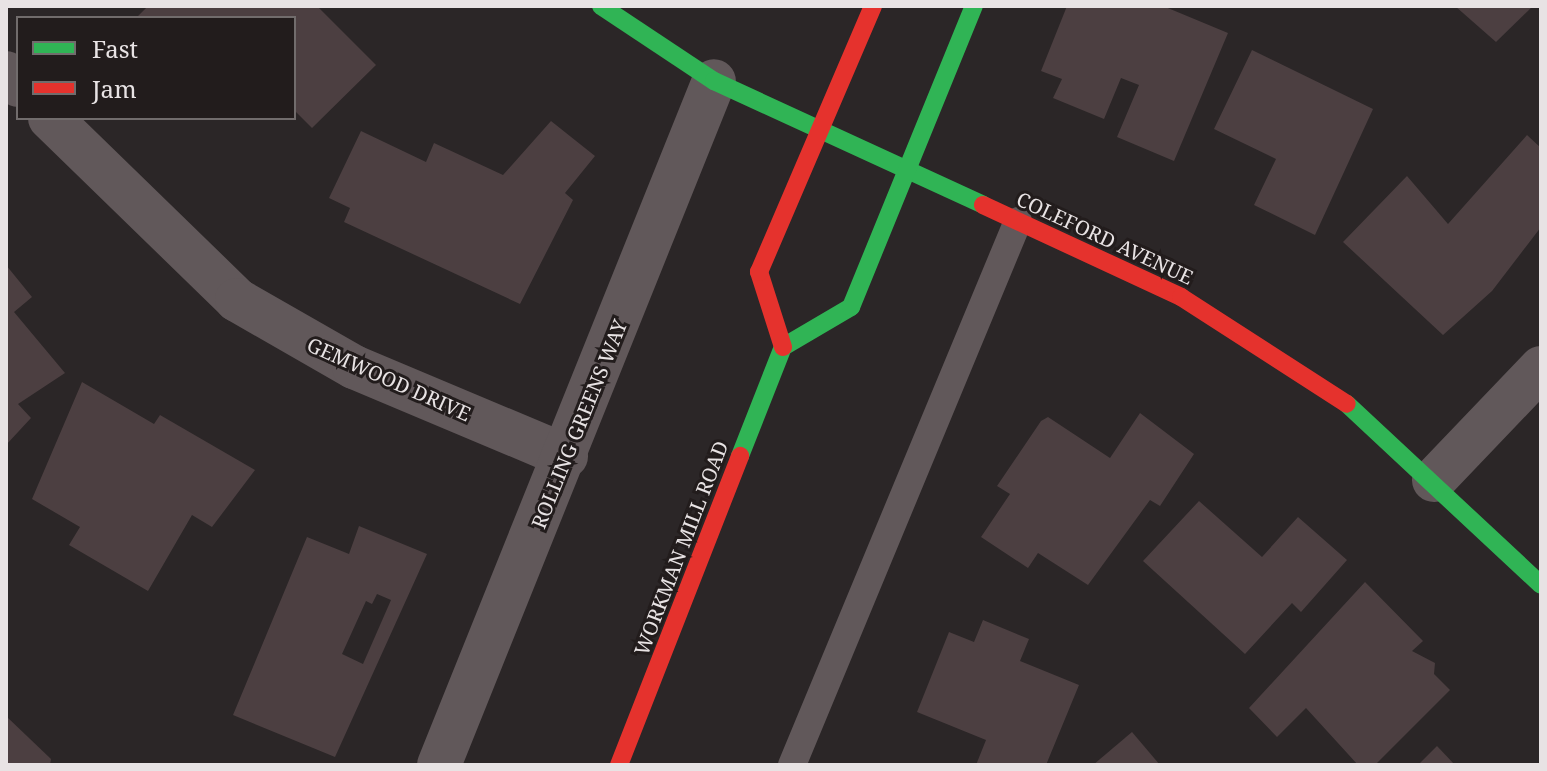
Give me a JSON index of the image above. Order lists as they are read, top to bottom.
{
  "streets": {
    "main road": ["COLEFORD AVENUE", "WORKMAN MILL ROAD"],
    "street": ["GEMWOOD DRIVE", "ROLLING GREENS WAY"]
  },
  "crossings": [
    ["COLEFORD AVENUE", "ROLLING GREENS WAY"],
    ["GEMWOOD DRIVE", "ROLLING GREENS WAY"]
  ],
  "legend": ["Fast", "Jam"]
}
